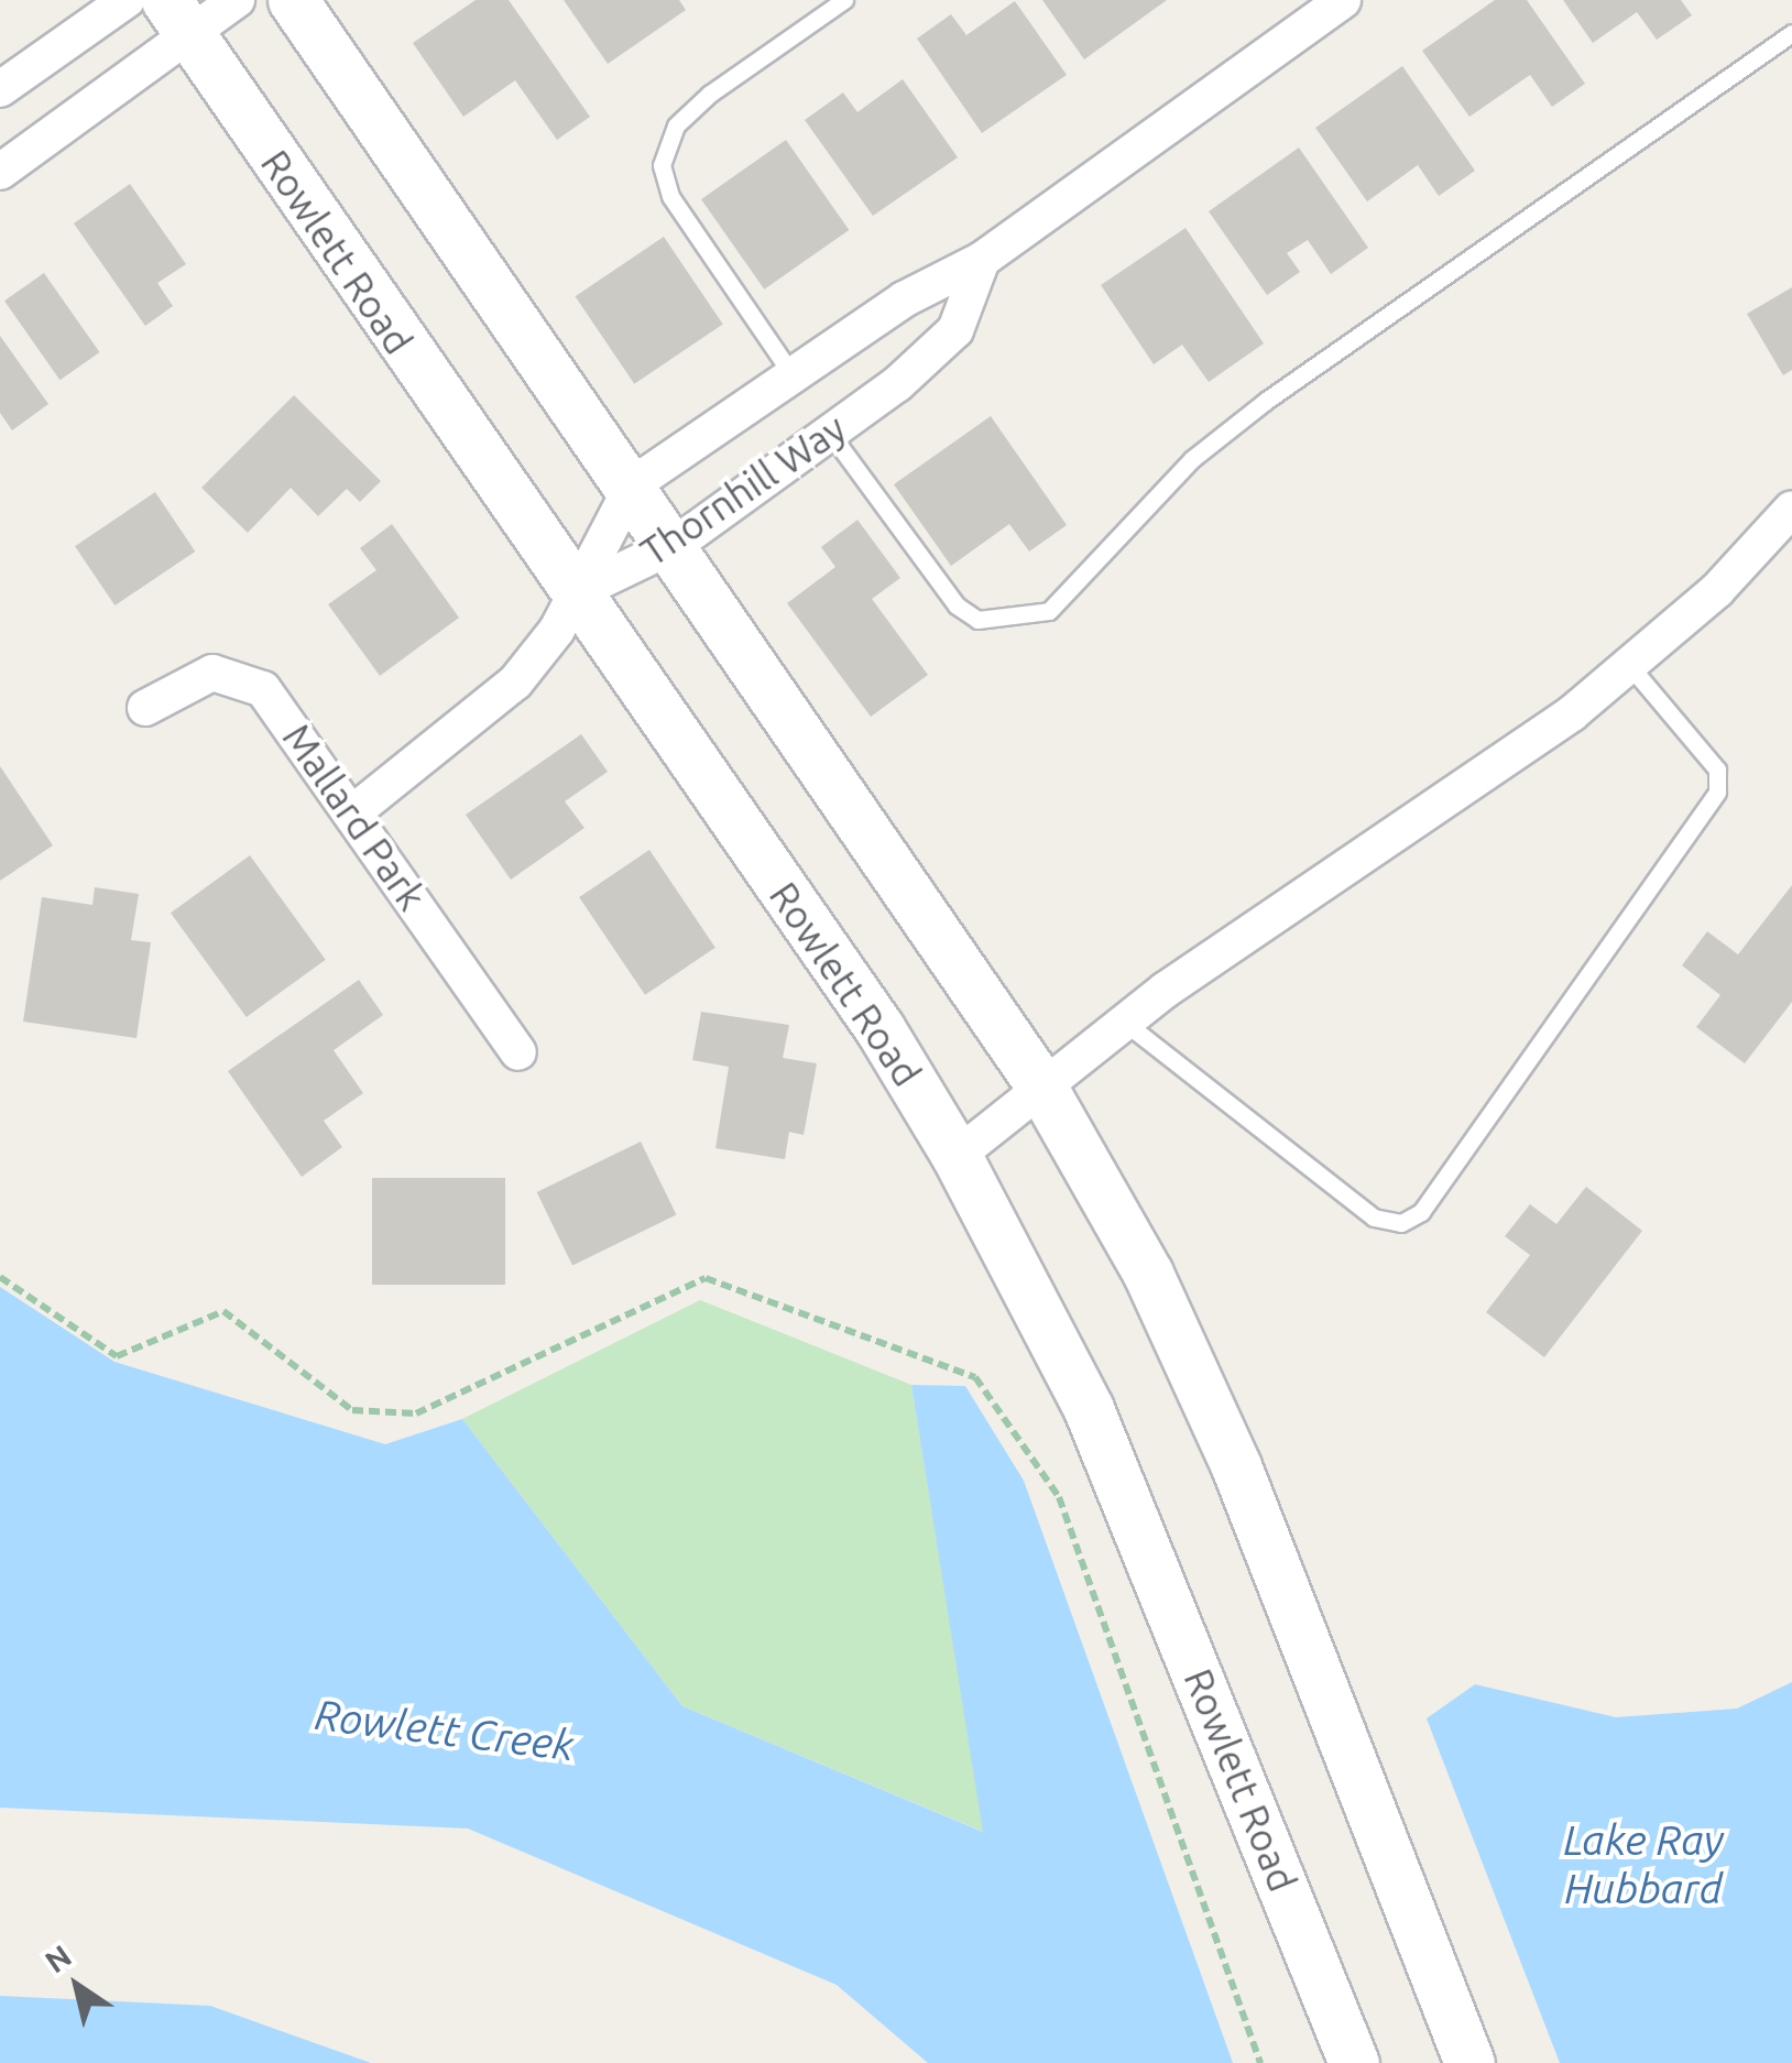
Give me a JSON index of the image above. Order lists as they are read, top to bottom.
{
  "streets": {
    "main road": ["Rowlett Road"],
    "street": ["Thornhill Way", "Mallard Park"]
  },
  "crossings": [
    ["Rowlett Road", "Thornhill Way"]
  ],
  "water": ["Rowlett Creek", "Lake Ray Hubbard"],
  "north": "top left"
}
